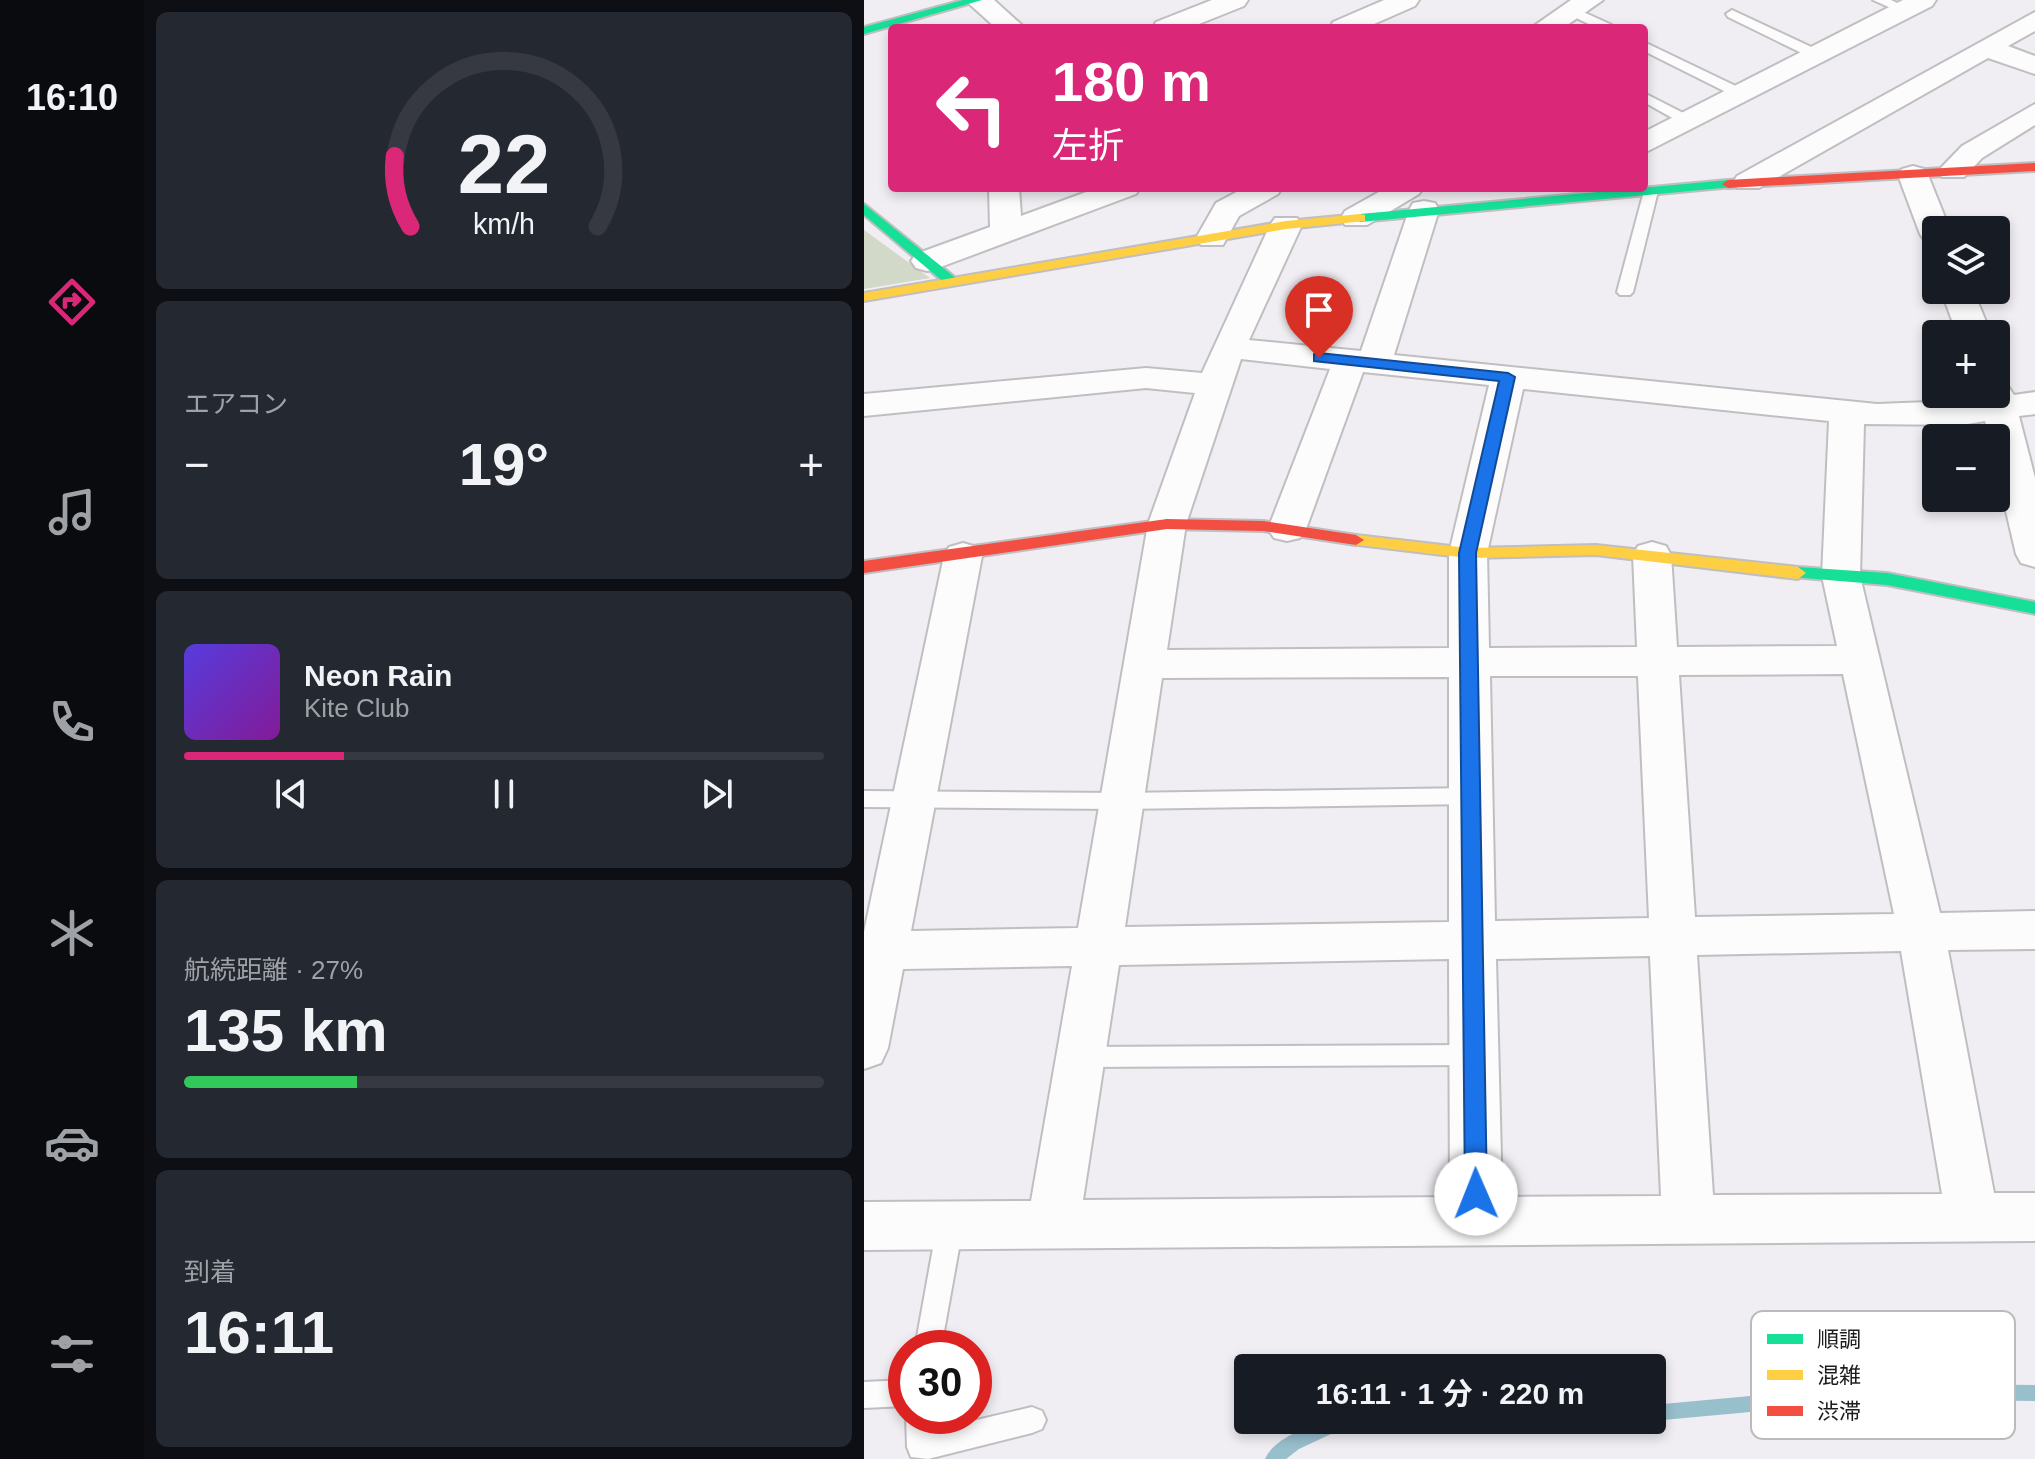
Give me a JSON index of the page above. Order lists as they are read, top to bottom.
{
  "legend": ["順調", "混雑", "渋滞"],
  "page": {
    "tabs": "16:10",
    "turn": ["180 m", "左折"],
    "map_buttons": ["+", "−"],
    "tile": [
      "エアコン",
      ["航続距離 · 27%", "135 km"],
      ["到着", "16:11"]
    ],
    "heat": ["−", "19°", "+"],
    "song": ["Neon Rain", "Kite Club"],
    "limit": "30",
    "trip": "16:11 · 1 分 · 220 m",
    "gauge": ["22", "km/h"]
  }
}
